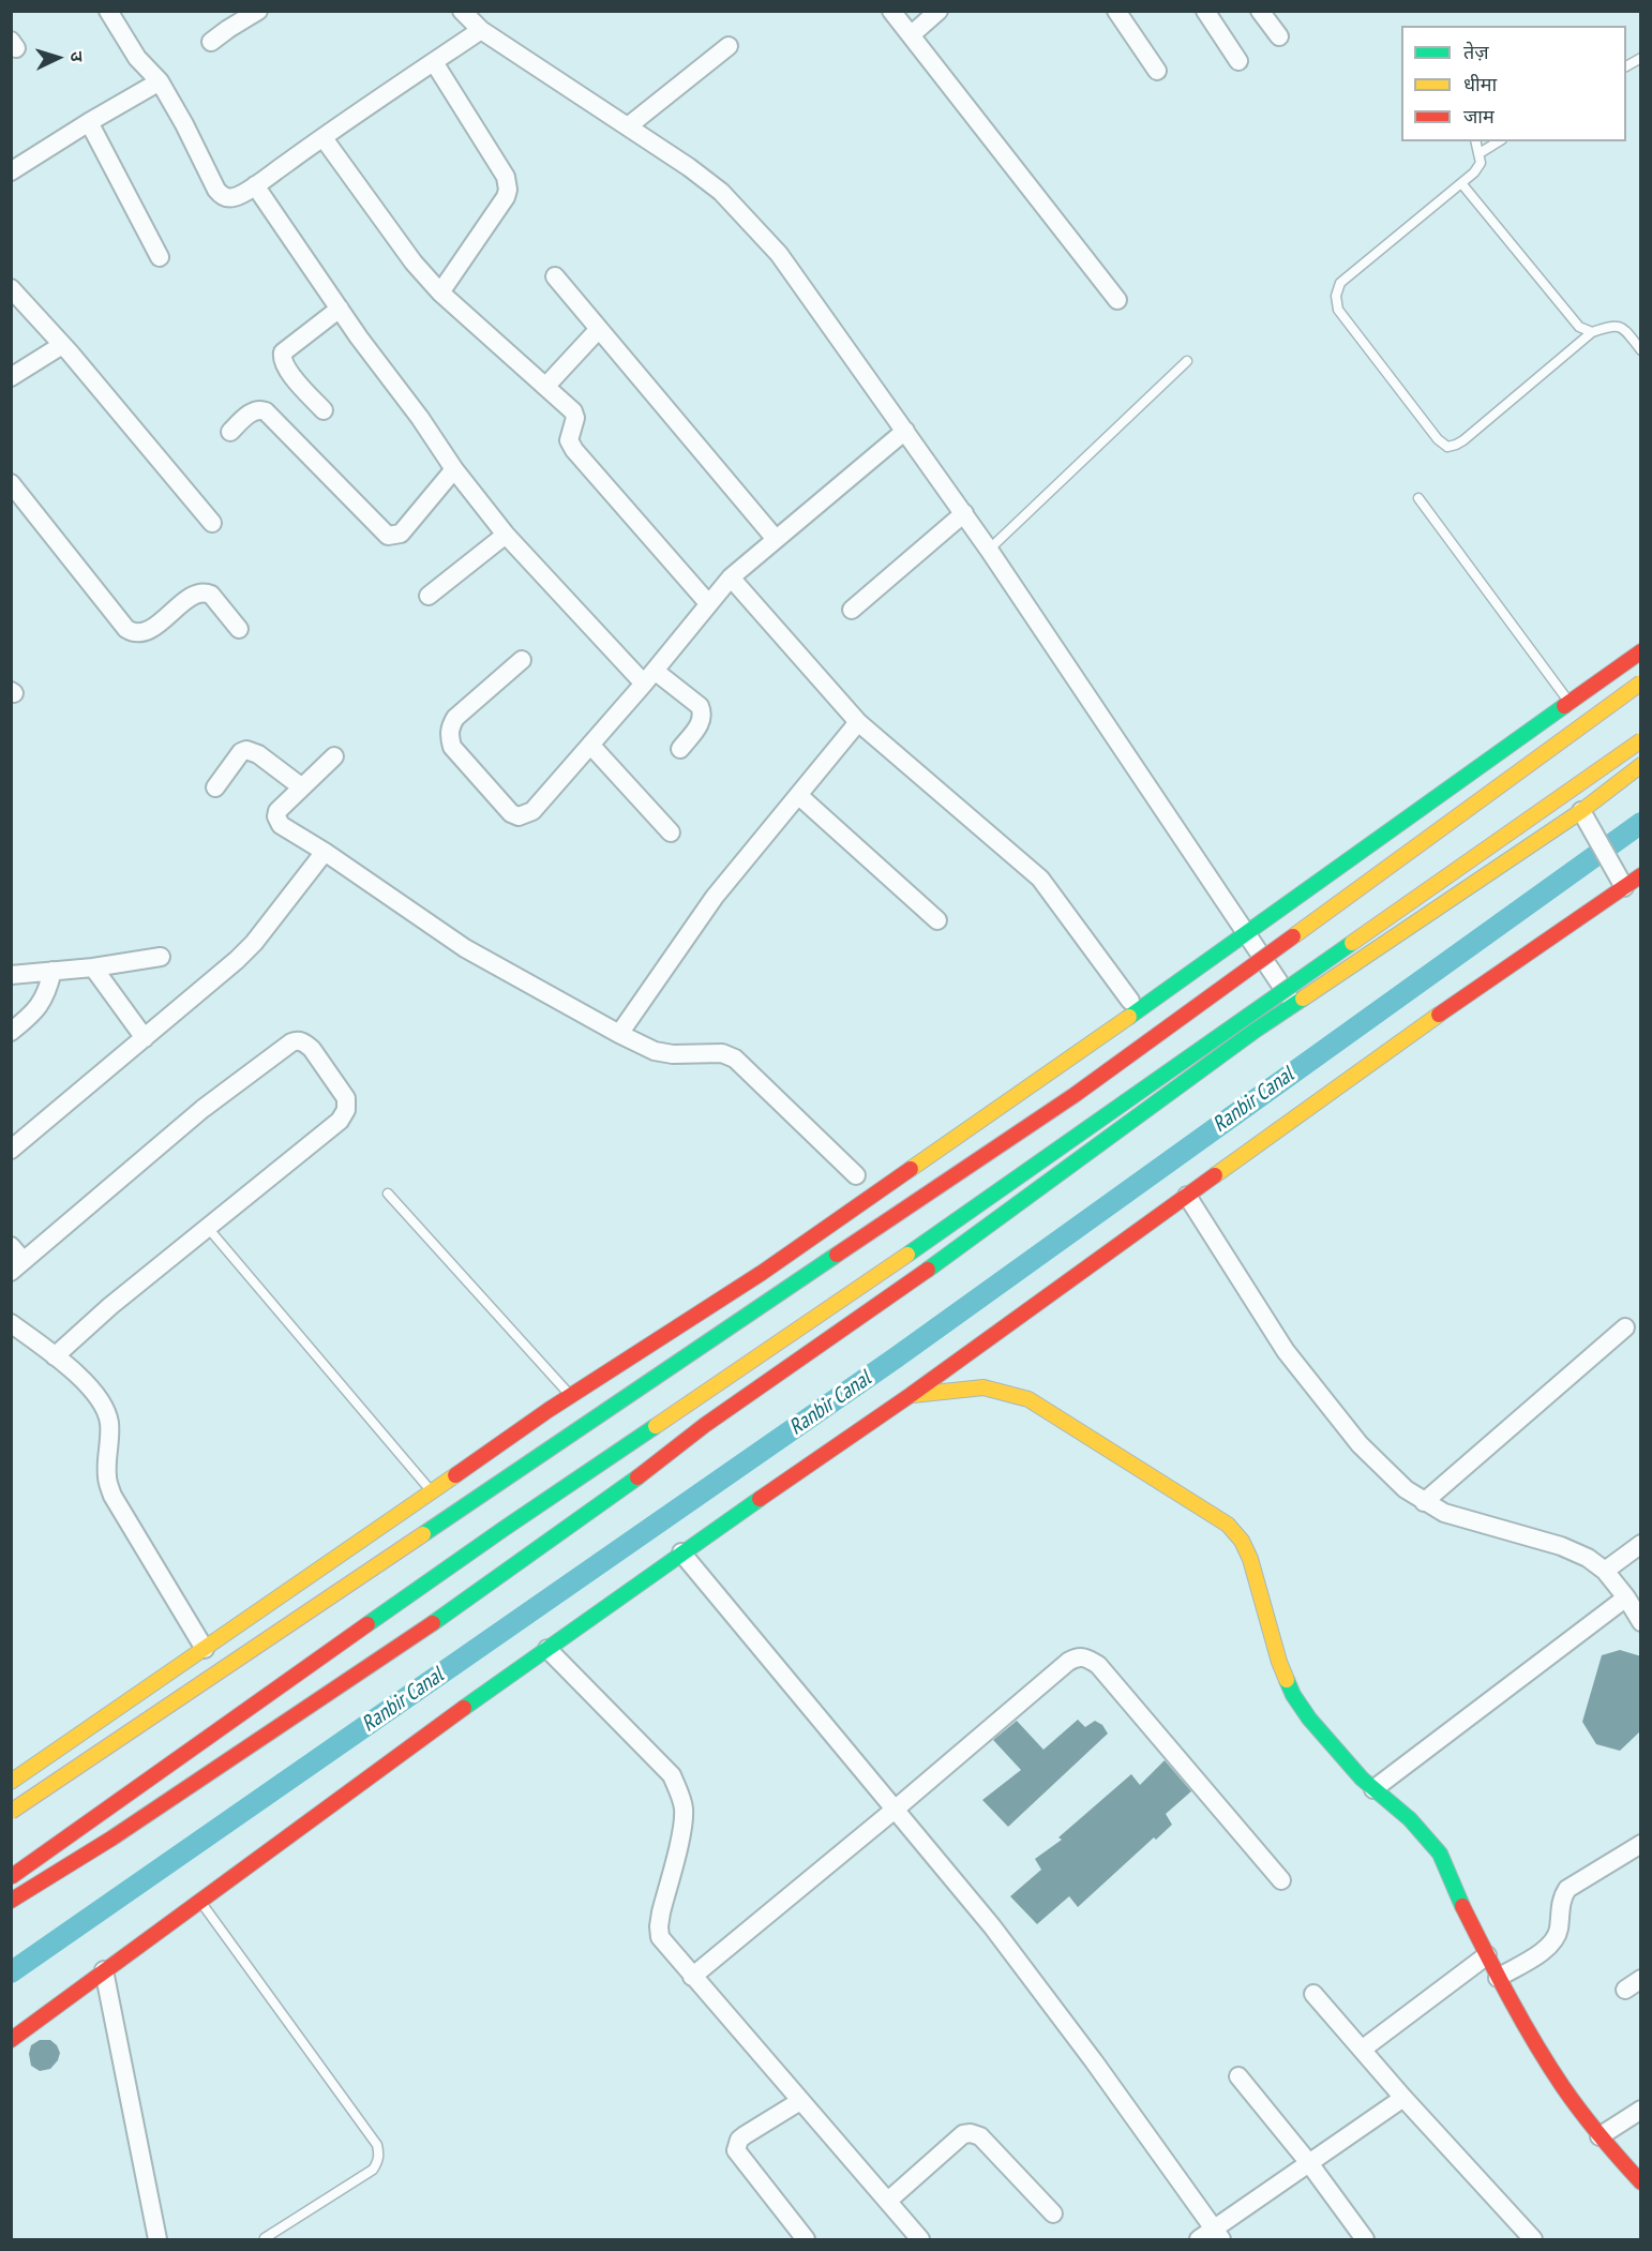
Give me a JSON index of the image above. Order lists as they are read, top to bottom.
{
  "water": ["Ranbir Canal"],
  "legend": ["तेज़", "धीमा", "जाम"],
  "north": "right"
}
